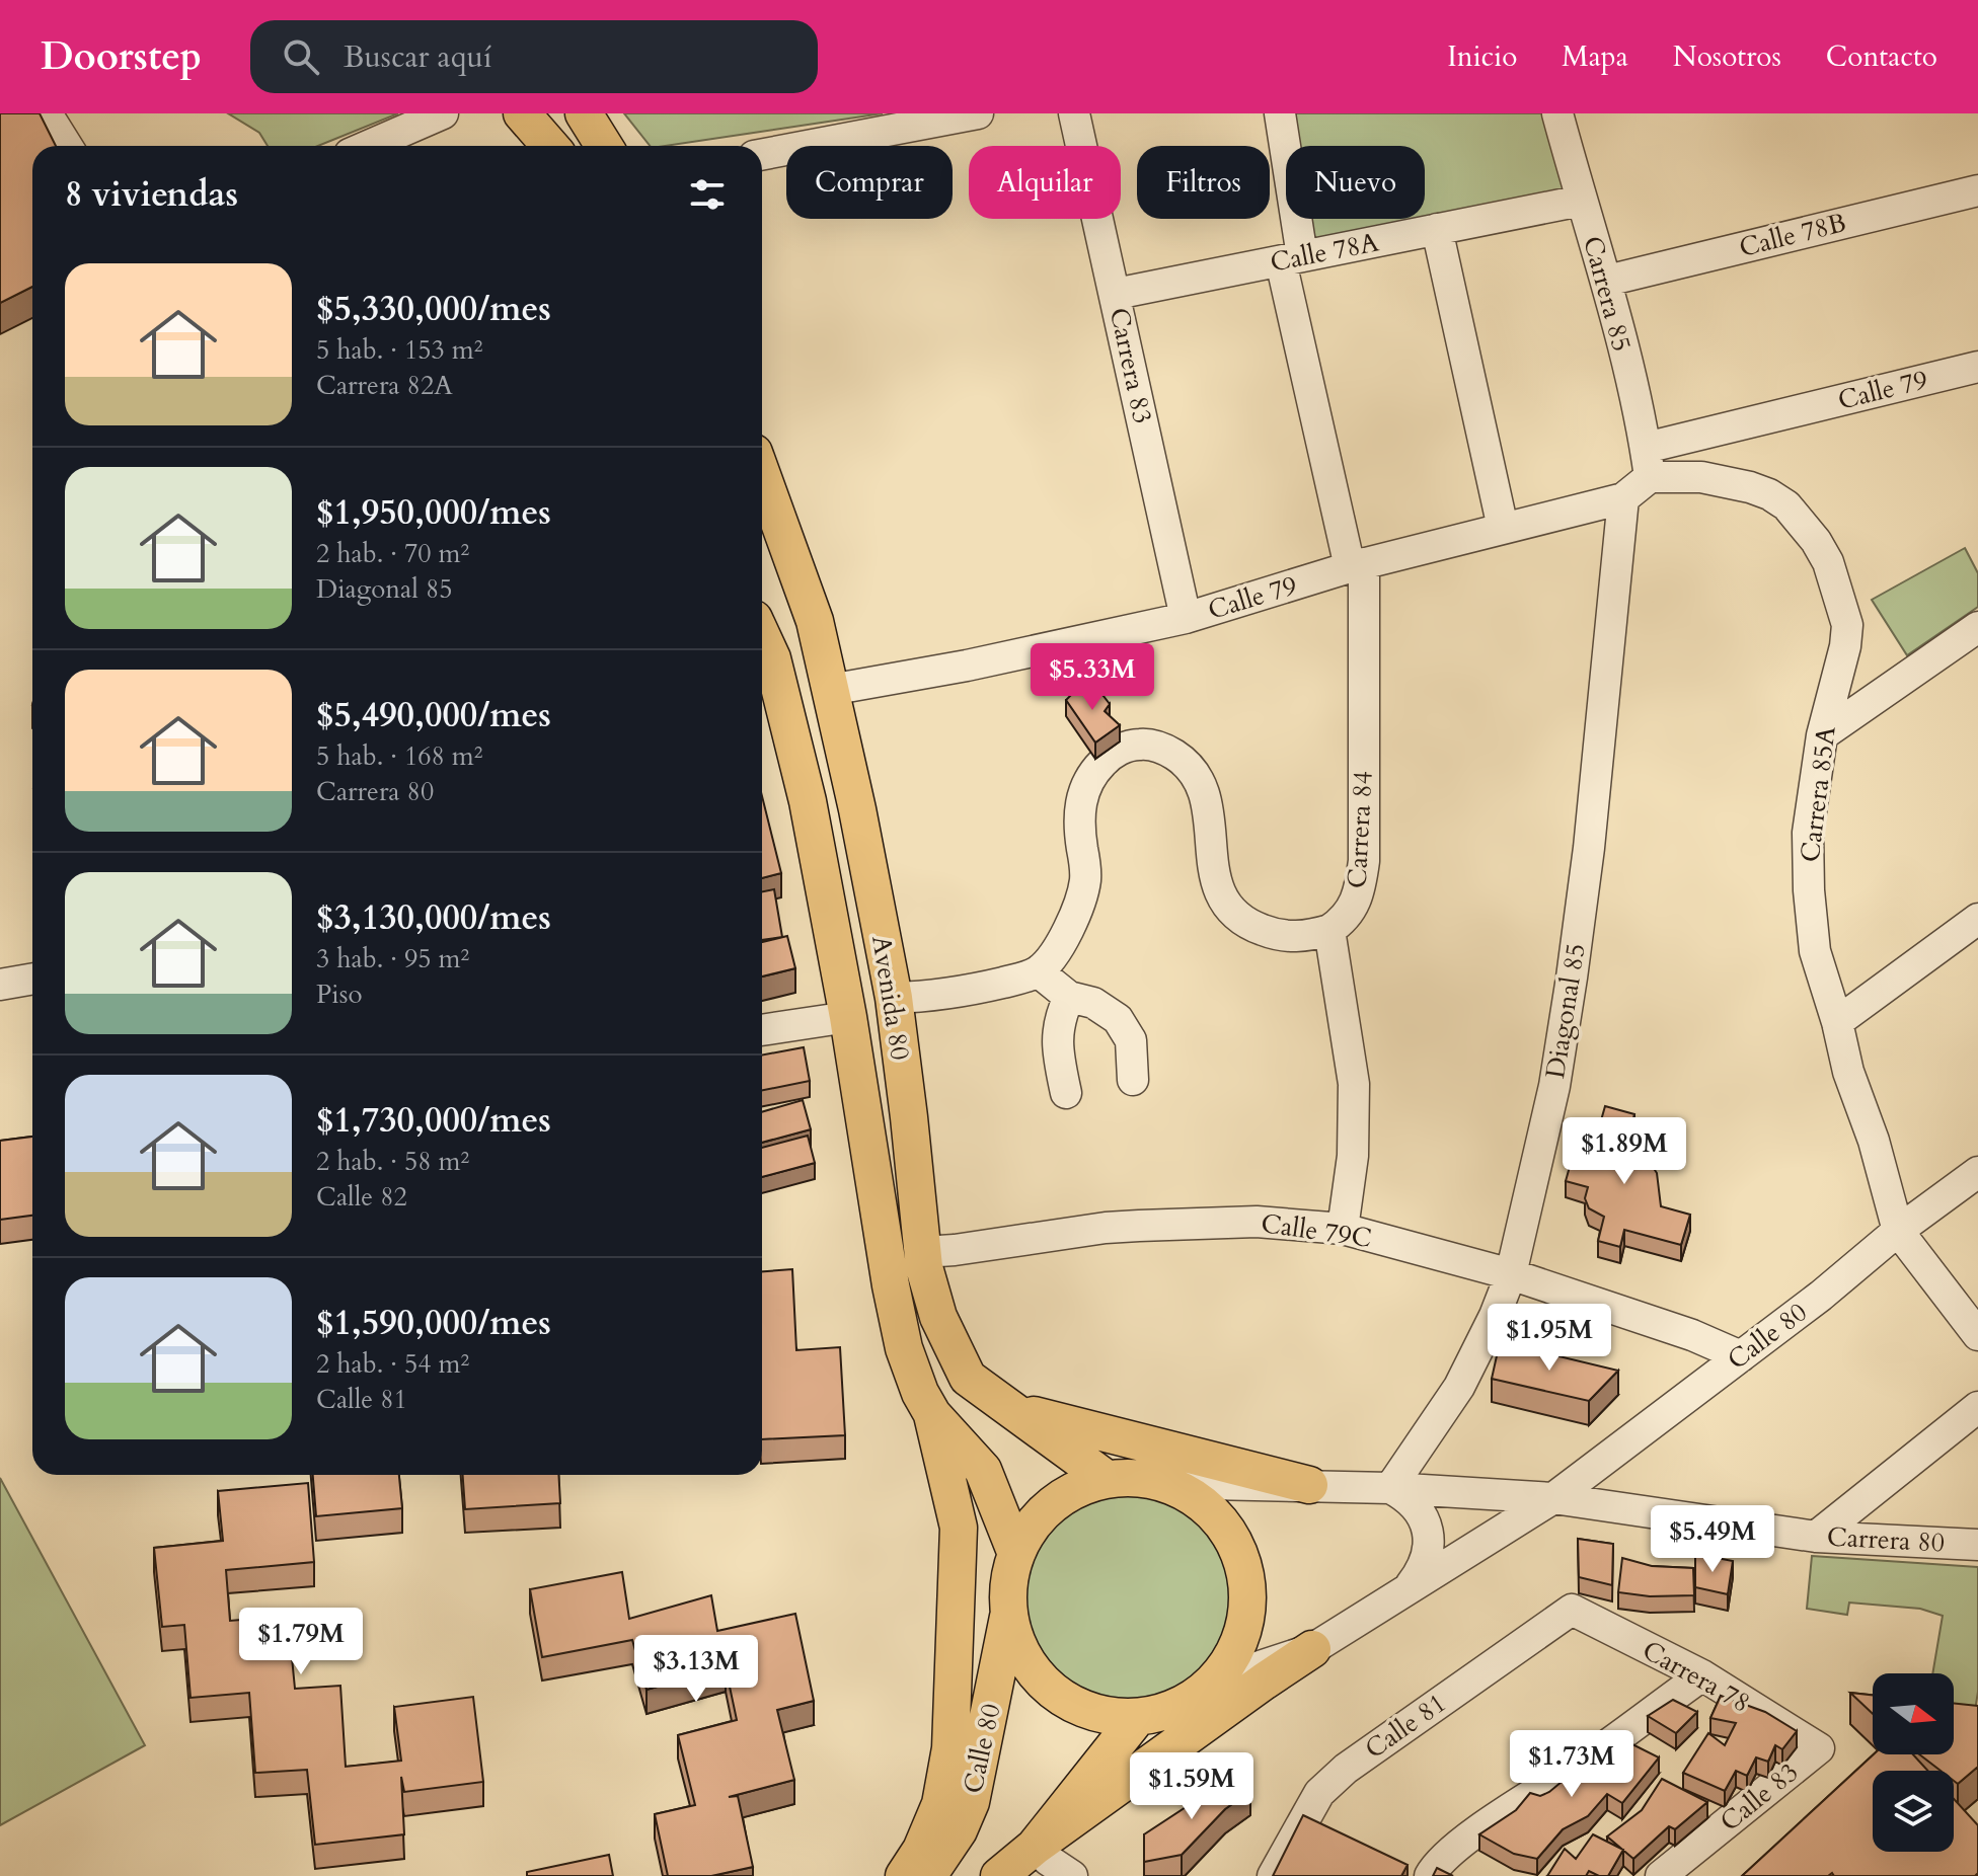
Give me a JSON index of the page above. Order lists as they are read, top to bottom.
{
  "streets": {
    "main road": ["Avenida 80", "Calle 80"],
    "street": [
      "Calle 78B",
      "Calle 78A",
      "Carrera 85",
      "Carrera 83",
      "Calle 79",
      "Carrera 85A",
      "Carrera 84",
      "Diagonal 85",
      "Calle 79C",
      "Carrera 80",
      "Carrera 78",
      "Calle 81",
      "Calle 83"
    ]
  },
  "crossings": [
    ["Calle 78B", "Carrera 85"],
    ["Calle 78A", "Carrera 85"],
    ["Calle 78A", "Carrera 83"],
    ["Calle 78A", "Carrera 84"],
    ["Carrera 85", "Calle 79"],
    ["Carrera 85", "Carrera 85A"],
    ["Carrera 83", "Calle 79"],
    ["Calle 79", "Carrera 85A"],
    ["Calle 79", "Carrera 84"],
    ["Calle 79", "Avenida 80"],
    ["Calle 79", "Diagonal 85"],
    ["Carrera 85A", "Calle 80"],
    ["Avenida 80", "Calle 79C"],
    ["Avenida 80", "Calle 80"],
    ["Diagonal 85", "Calle 79C"],
    ["Calle 79C", "Calle 80"],
    ["Calle 80", "Carrera 80"],
    ["Carrera 78", "Calle 81"],
    ["Carrera 78", "Calle 83"]
  ],
  "north": "right",
  "page": {
    "header": "Doorstep",
    "search": "Buscar aquí",
    "nav": [
      "Inicio",
      "Mapa",
      "Nosotros",
      "Contacto"
    ],
    "chip": [
      "Comprar",
      "Alquilar",
      "Filtros",
      "Nuevo"
    ],
    "heading": "8 viviendas",
    "list": [
      {
        "name": "$5,330,000/mes",
        "note": "5 hab. · 153 m² · Carrera 82A"
      },
      {
        "name": "$1,950,000/mes",
        "note": "2 hab. · 70 m² · Diagonal 85"
      },
      {
        "name": "$5,490,000/mes",
        "note": "5 hab. · 168 m² · Carrera 80"
      },
      {
        "name": "$3,130,000/mes",
        "note": "3 hab. · 95 m² · Piso"
      },
      {
        "name": "$1,730,000/mes",
        "note": "2 hab. · 58 m² · Calle 82"
      },
      {
        "name": "$1,590,000/mes",
        "note": "2 hab. · 54 m² · Calle 81"
      }
    ],
    "price": [
      "$5.33M",
      "$1.89M",
      "$1.95M",
      "$5.49M",
      "$1.79M",
      "$3.13M",
      "$1.73M",
      "$1.59M"
    ]
  }
}
